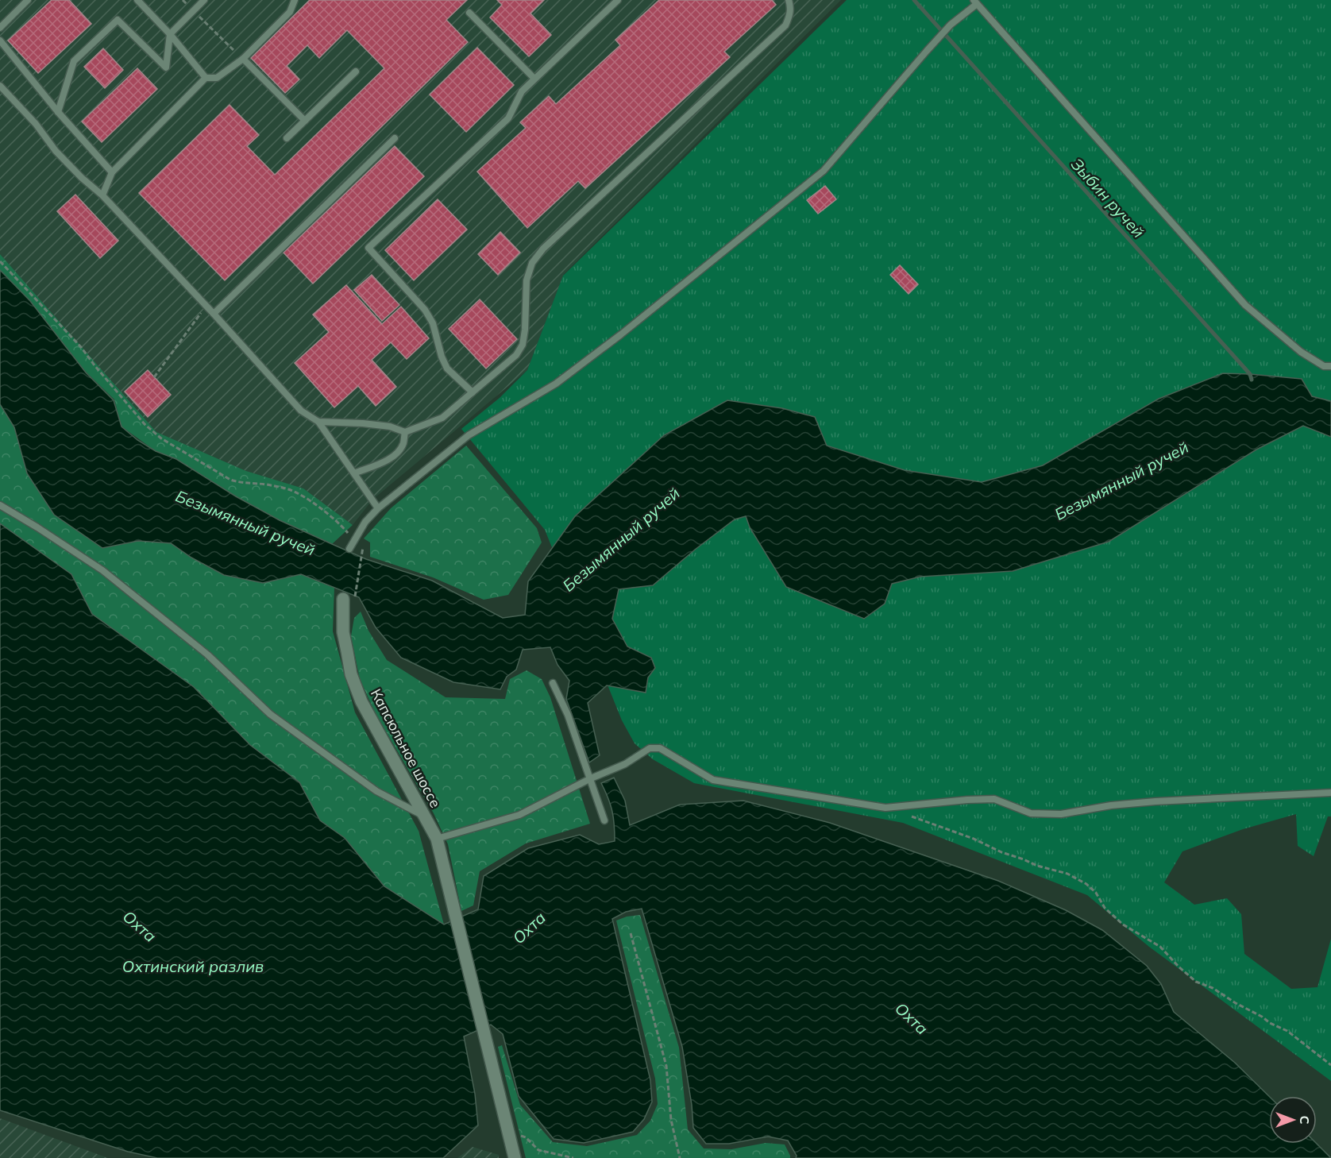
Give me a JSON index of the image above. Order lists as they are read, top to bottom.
{
  "streets": {
    "street": ["Капсюльное шоссе"]
  },
  "water": [
    "Зыбин ручей",
    "Безымянный ручей",
    "Охта",
    "Охтинский разлив"
  ],
  "north": "right"
}
